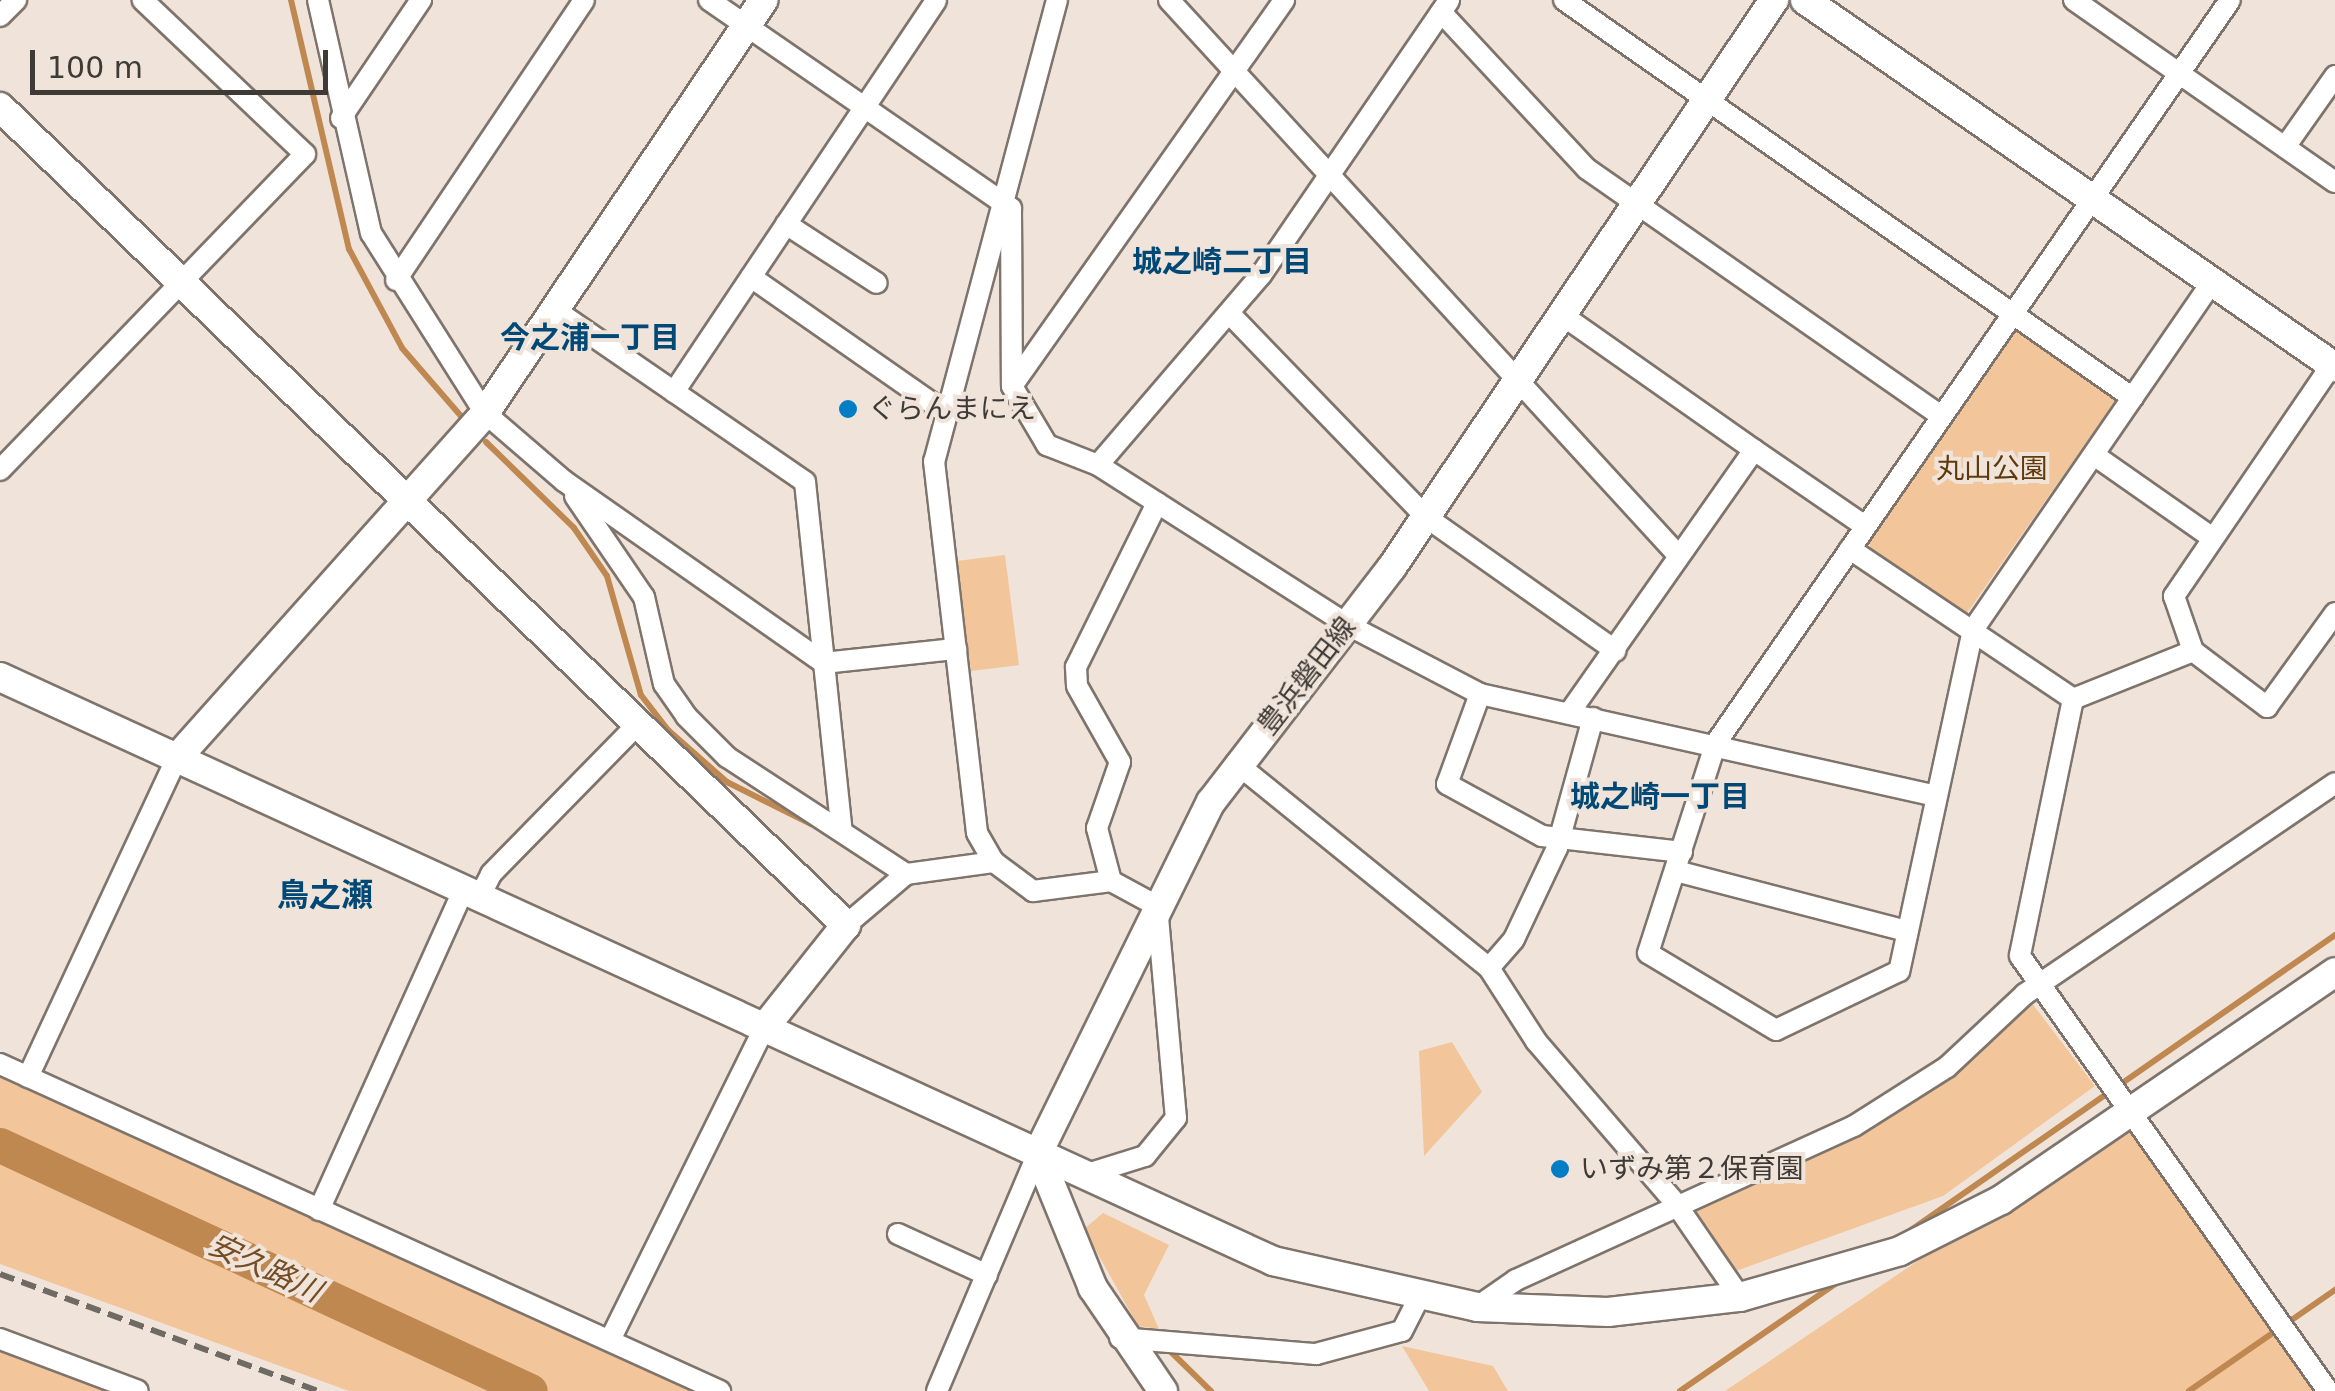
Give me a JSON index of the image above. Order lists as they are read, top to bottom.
{
  "streets": {
    "street": ["豊浜磐田線"]
  },
  "districts": [
    "城之崎二丁目",
    "今之浦一丁目",
    "城之崎一丁目",
    "鳥之瀬"
  ],
  "water": ["安久路川"],
  "parks": ["丸山公園"],
  "places": ["ぐらんまにえ", "いずみ第２保育園"],
  "scale_bar": "100 m"
}
